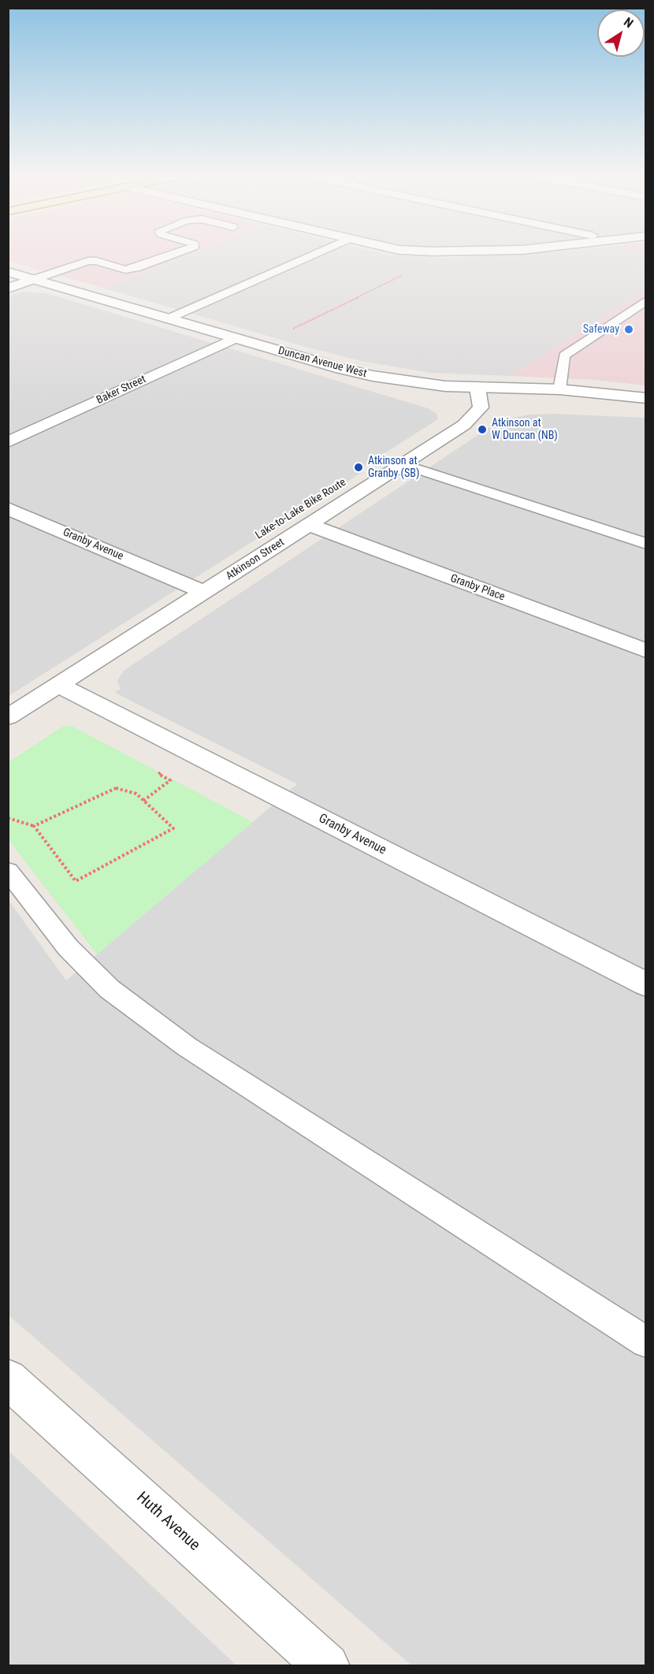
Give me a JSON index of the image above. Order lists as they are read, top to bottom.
{
  "streets": {
    "street": [
      "Duncan Avenue West",
      "Baker Street",
      "Granby Avenue",
      "Atkinson Street",
      "Granby Place",
      "Huth Avenue"
    ]
  },
  "crossings": [
    ["Duncan Avenue West", "Baker Street"],
    ["Duncan Avenue West", "Atkinson Street"],
    ["Granby Avenue", "Atkinson Street"],
    ["Atkinson Street", "Granby Place"]
  ],
  "places": ["Safeway", "Atkinson at W Duncan (NB)", "Atkinson at Granby (SB)"],
  "north": "top right"
}
